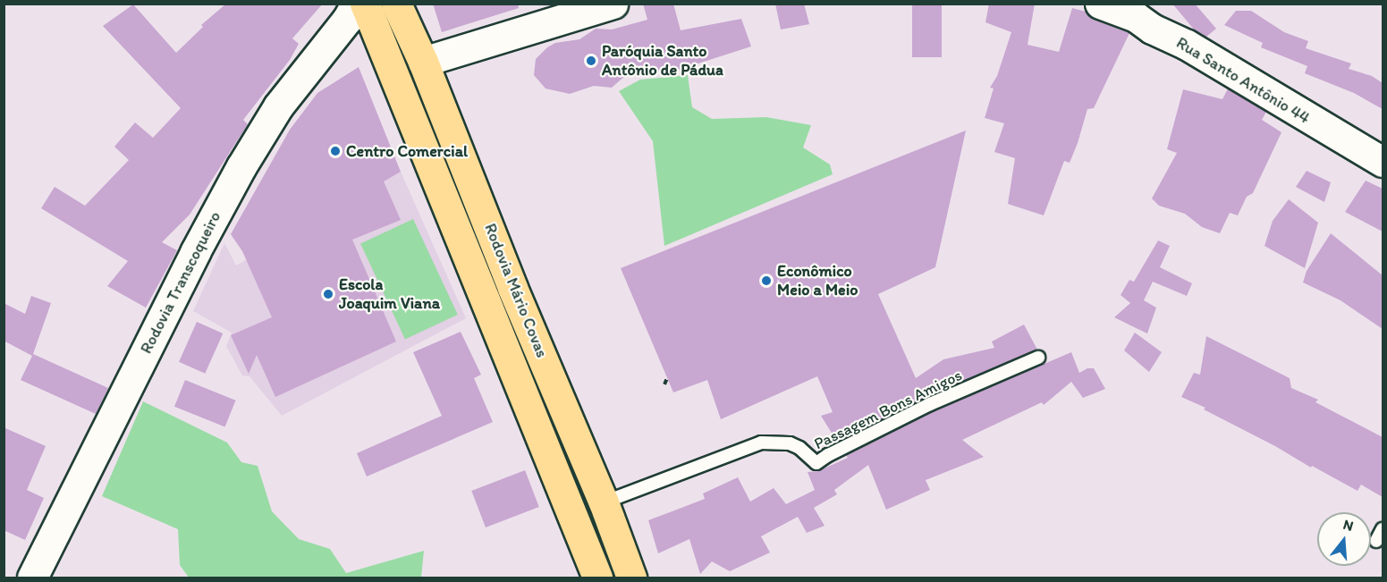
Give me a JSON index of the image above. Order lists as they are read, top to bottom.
{
  "streets": {
    "main road": ["Rua Santo Antônio 44", "Rodovia Transcoqueiro", "Rodovia Mário Covas"],
    "lane": ["Passagem Bons Amigos"]
  },
  "crossings": [
    ["Rodovia Mário Covas", "Passagem Bons Amigos"]
  ],
  "places": [
    "Paróquia Santo Antônio de Pádua",
    "Centro Comercial",
    "Econômico Meio a Meio",
    "Escola Joaquim Viana"
  ],
  "north": "top"
}
